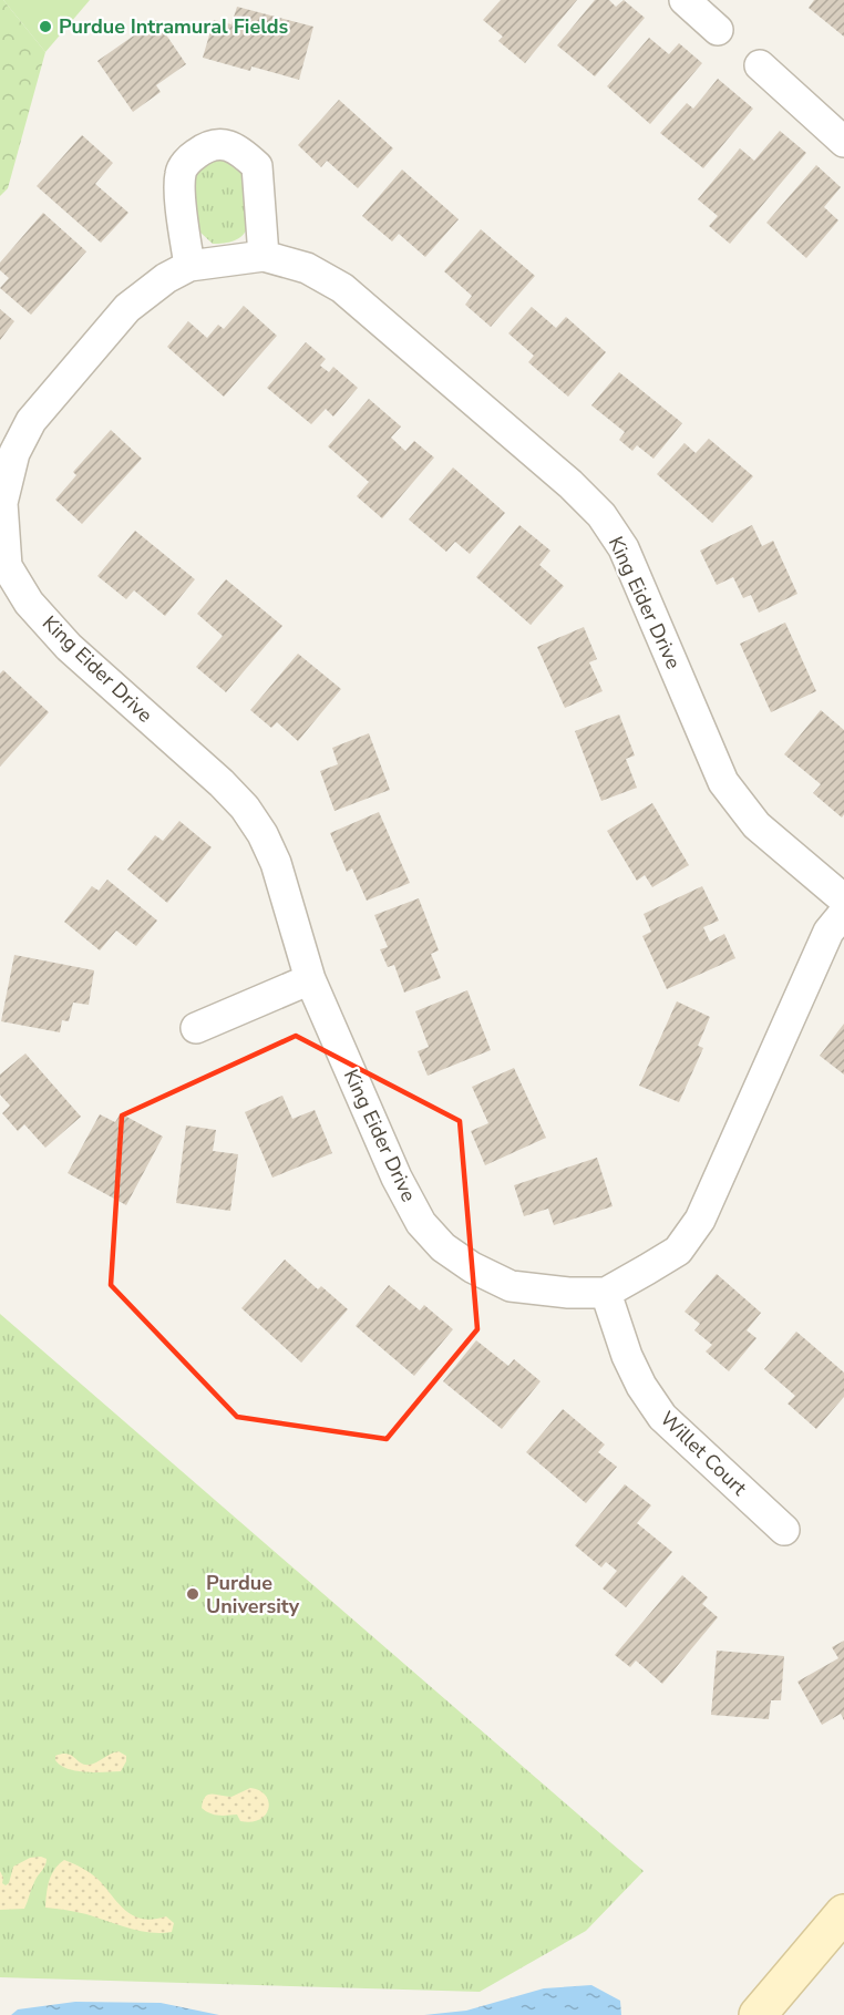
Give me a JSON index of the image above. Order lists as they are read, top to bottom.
{
  "streets": {
    "street": ["King Eider Drive", "Willet Court"]
  },
  "crossings": [
    ["King Eider Drive", "Willet Court"]
  ],
  "places": ["Purdue Intramural Fields", "Purdue University"]
}
